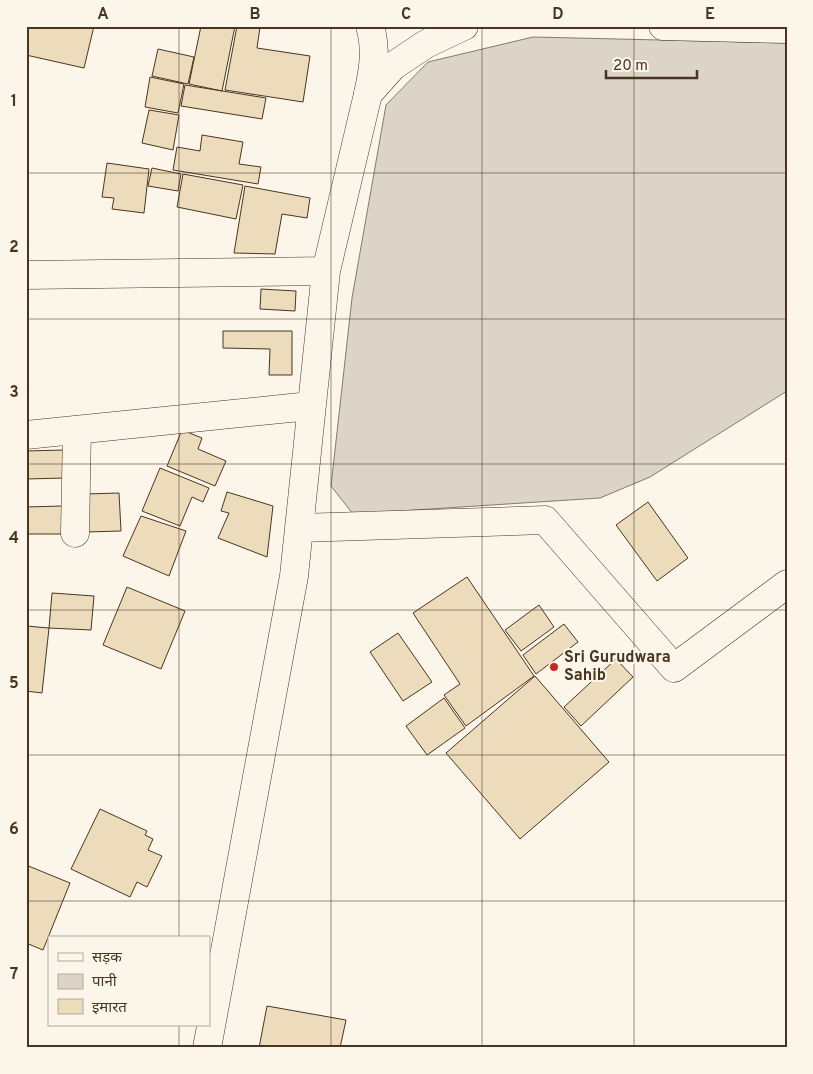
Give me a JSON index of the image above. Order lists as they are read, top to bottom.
{
  "places": ["Sri Gurudwara Sahib"],
  "legend": ["सड़क", "पानी", "इमारत"],
  "scale_bar": "20 m",
  "grid": {
    "columns": [
      "A",
      "B",
      "C",
      "D",
      "E"
    ],
    "rows": [
      "1",
      "2",
      "3",
      "4",
      "5",
      "6",
      "7"
    ]
  }
}
